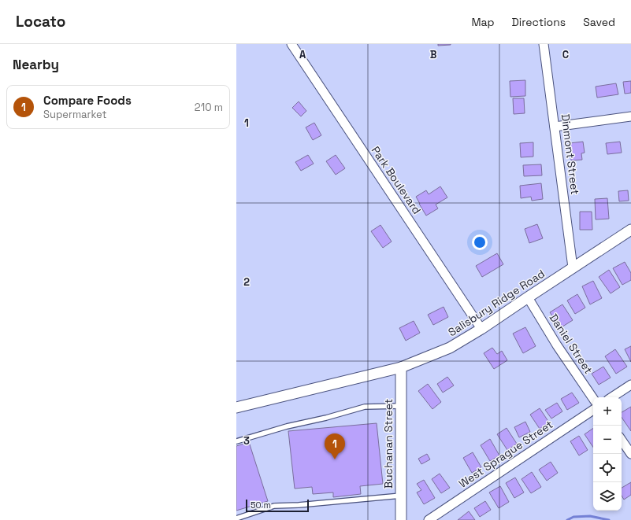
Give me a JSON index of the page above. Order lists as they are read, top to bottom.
{
  "streets": {
    "street": [
      "Dinmont Street",
      "Park Boulevard",
      "Salisbury Ridge Road",
      "Daniel Street",
      "Buchanan Street",
      "West Sprague Street"
    ]
  },
  "crossings": [
    ["Dinmont Street", "Salisbury Ridge Road"],
    ["Park Boulevard", "Salisbury Ridge Road"],
    ["Salisbury Ridge Road", "Daniel Street"],
    ["Salisbury Ridge Road", "Buchanan Street"]
  ],
  "scale_bar": "50 m",
  "page": {
    "header": "Locato",
    "nav": ["Map", "Directions", "Saved"],
    "heading": "Nearby",
    "list": [
      {
        "mark": "1",
        "name": "Compare Foods",
        "note": "Supermarket",
        "value": "210 m"
      }
    ],
    "map_buttons": ["+", "−"],
    "pins": "1",
    "scale": "50 m"
  },
  "grid": {
    "columns": ["A", "B", "C"],
    "rows": ["1", "2", "3"]
  }
}
